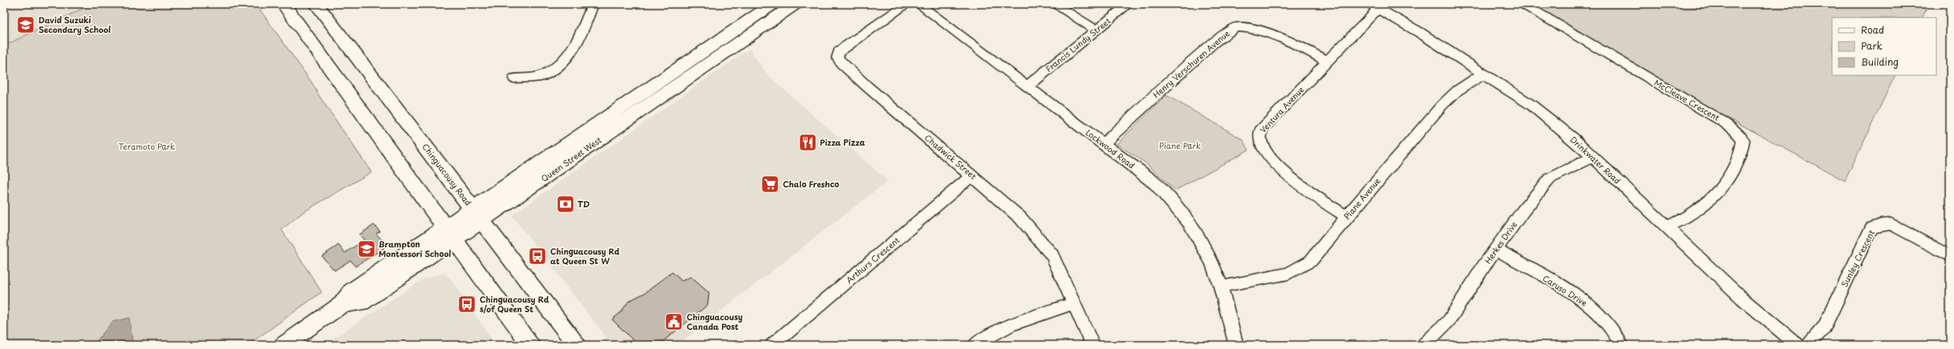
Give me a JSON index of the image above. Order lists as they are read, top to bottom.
{
  "streets": {
    "main road": ["Queen Street West", "Chinguacousy Road"],
    "street": [
      "Francis Lundy Street",
      "Henry Verschuren Avenue",
      "McCleave Crescent",
      "Ventura Avenue",
      "Lockwood Road",
      "Chadwick Street",
      "Drinkwater Road",
      "Piane Avenue",
      "Herkes Drive",
      "Sunley Crescent",
      "Arthurs Crescent",
      "Caruso Drive"
    ]
  },
  "crossings": [
    ["Francis Lundy Street", "Lockwood Road"],
    ["Henry Verschuren Avenue", "Ventura Avenue"],
    ["Henry Verschuren Avenue", "Lockwood Road"],
    ["McCleave Crescent", "Drinkwater Road"],
    ["Ventura Avenue", "Drinkwater Road"],
    ["Ventura Avenue", "Piane Avenue"],
    ["Lockwood Road", "Piane Avenue"],
    ["Chadwick Street", "Arthurs Crescent"],
    ["Queen Street West", "Chinguacousy Road"],
    ["Drinkwater Road", "Piane Avenue"],
    ["Drinkwater Road", "Herkes Drive"],
    ["Herkes Drive", "Caruso Drive"]
  ],
  "parks": ["Piane Park", "Teramoto Park"],
  "places": {
    "school or university": ["David Suzuki Secondary School", "Brampton Montessori School"],
    "restaurant": ["Pizza Pizza"],
    "supermarket": ["Chalo Freshco"],
    "bank": ["TD"],
    "bus stop": ["Chinguacousy Rd at Queen St W", "Chinguacousy Rd s/of Queen St"],
    "public building": ["Chinguacousy Canada Post"]
  },
  "legend": ["Road", "Park", "Building"]
}
